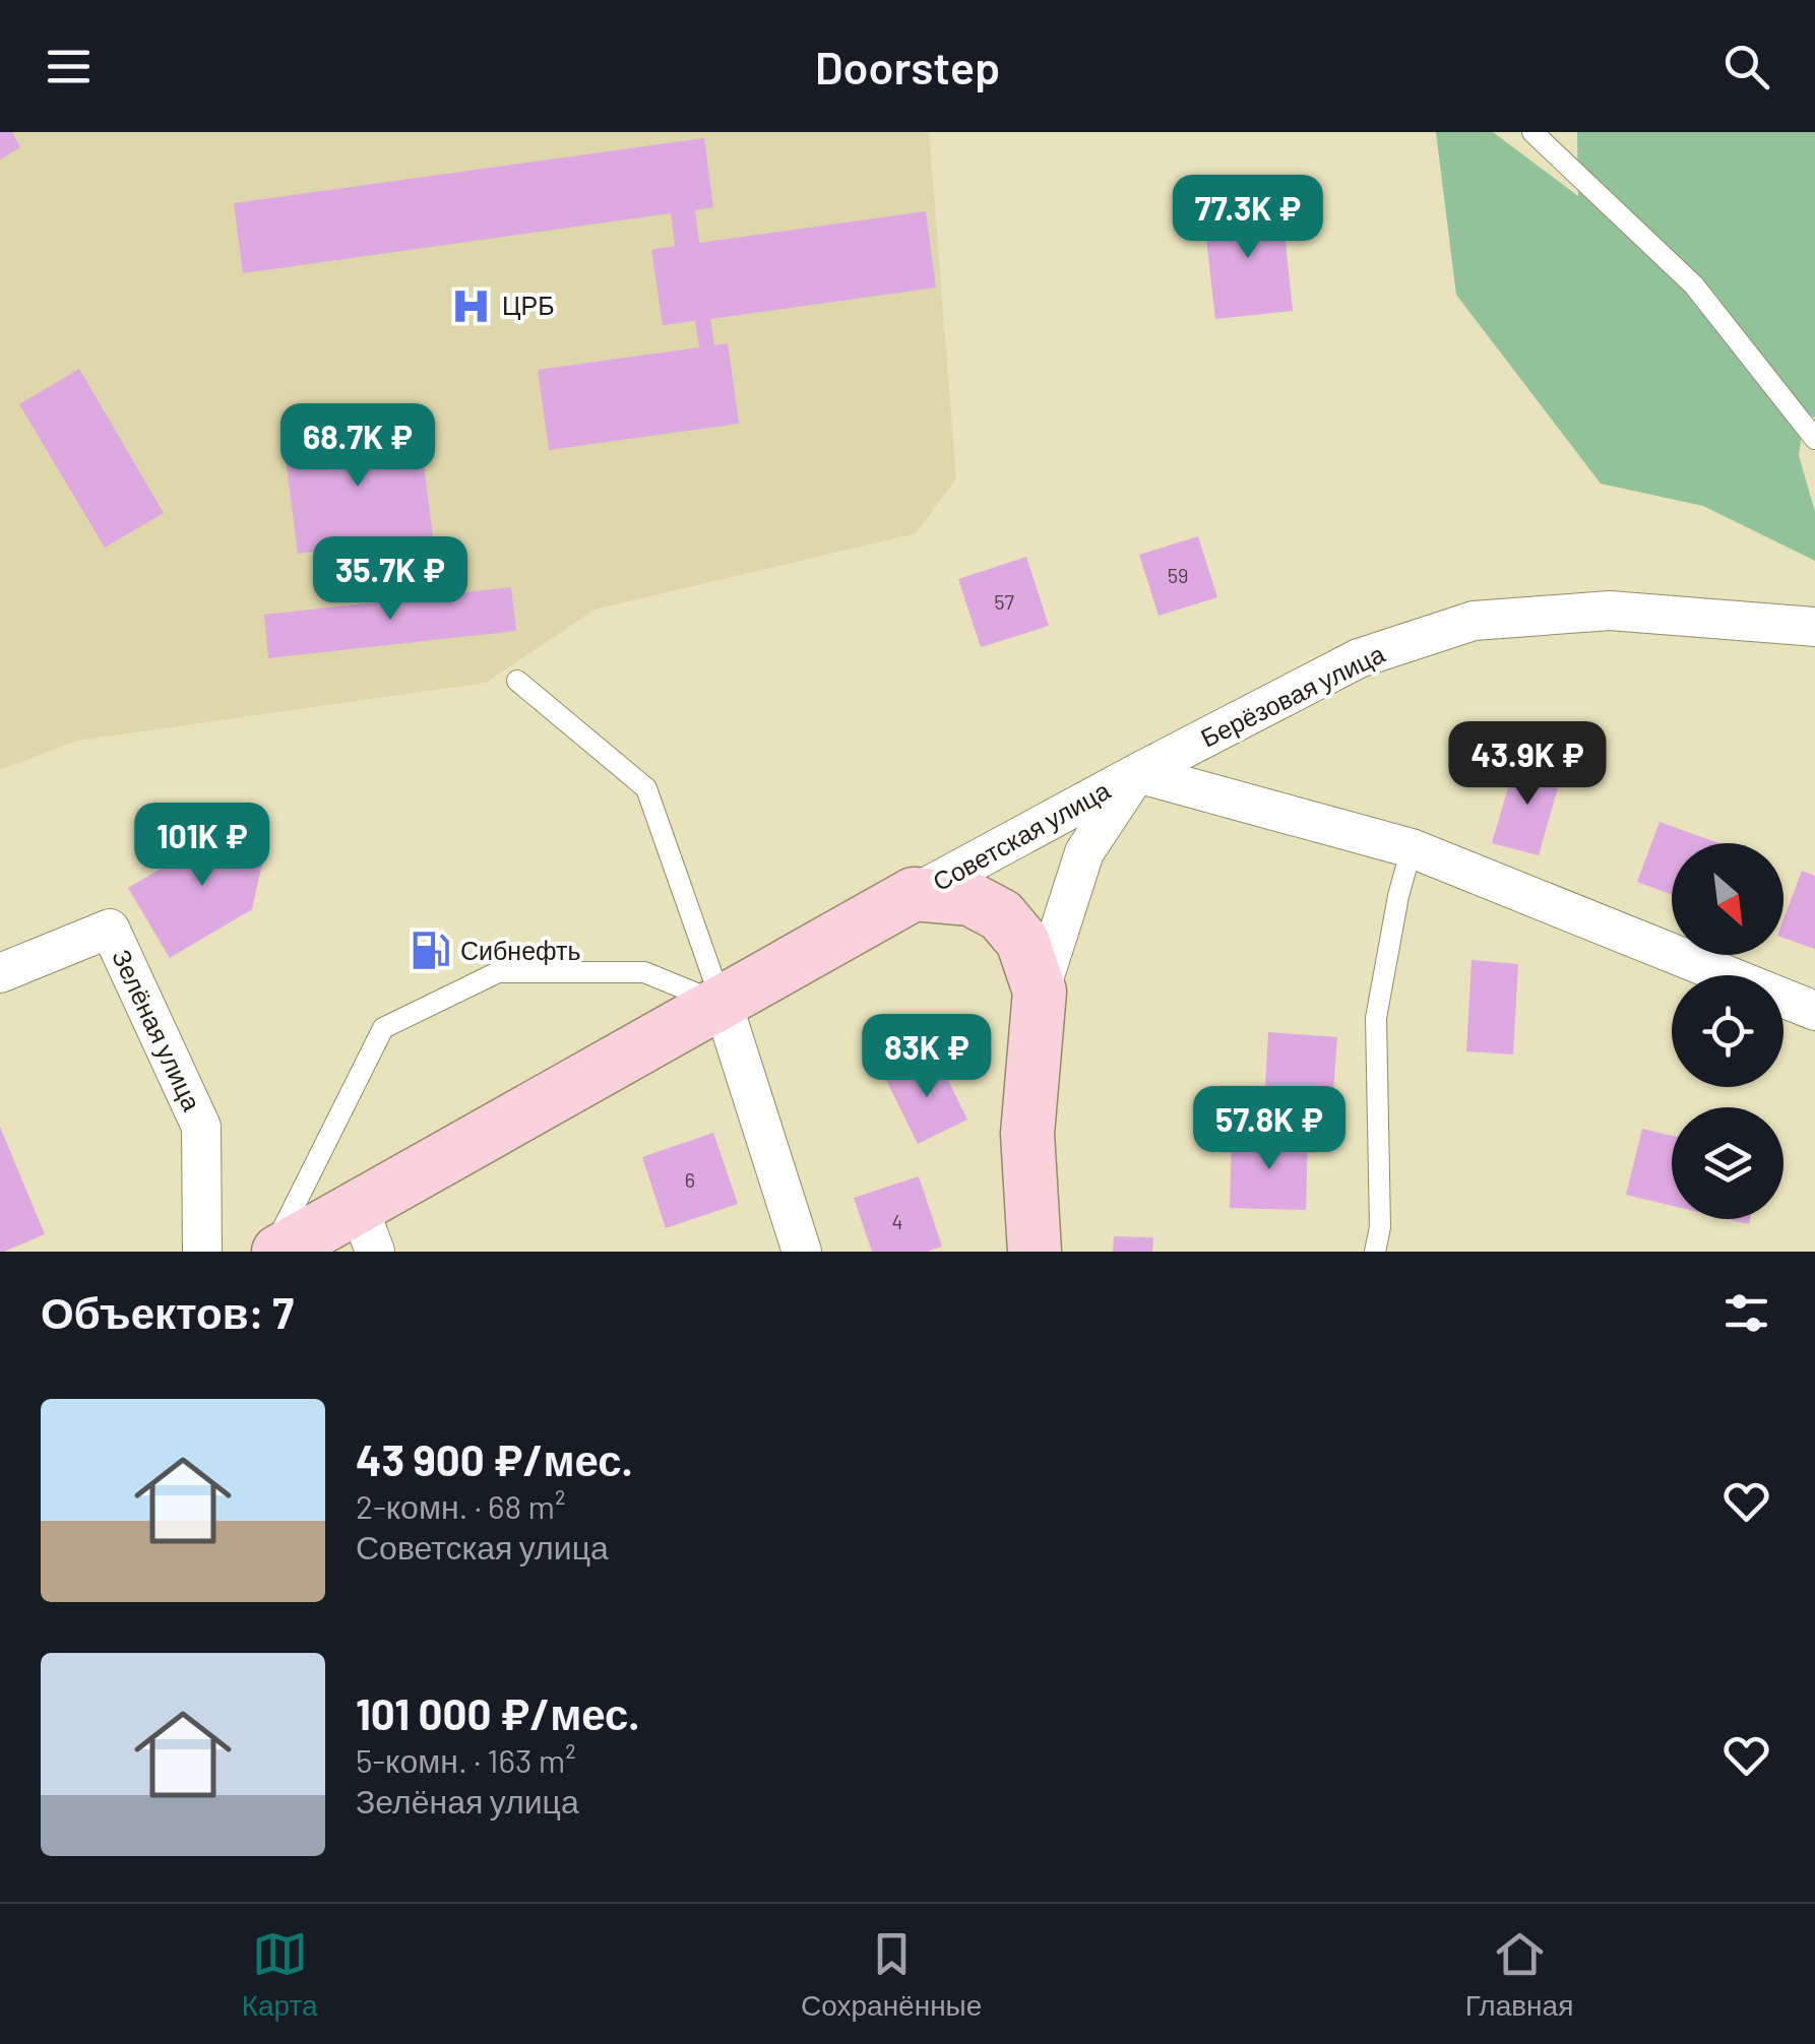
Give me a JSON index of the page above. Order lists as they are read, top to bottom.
{
  "streets": {
    "street": ["Берёзовая улица", "Советская улица", "Зелёная улица"]
  },
  "crossings": [
    ["Берёзовая улица", "Советская улица"]
  ],
  "places": {
    "hospital": ["ЦРБ"],
    "fuel station": ["Сибнефть"]
  },
  "house_numbers": [
    "59",
    "57",
    "6",
    "4"
  ],
  "north": "bottom right",
  "page": {
    "header": "Doorstep",
    "price": [
      "77.3K ₽",
      "68.7K ₽",
      "35.7K ₽",
      "43.9K ₽",
      "101K ₽",
      "83K ₽",
      "57.8K ₽"
    ],
    "heading": "Объектов: 7",
    "list": [
      {
        "name": "43 900 ₽/мес.",
        "note": "2-комн. · 68 m² · Советская улица"
      },
      {
        "name": "101 000 ₽/мес.",
        "note": "5-комн. · 163 m² · Зелёная улица"
      }
    ],
    "tabs": ["Карта", "Сохранённые", "Главная"]
  }
}
